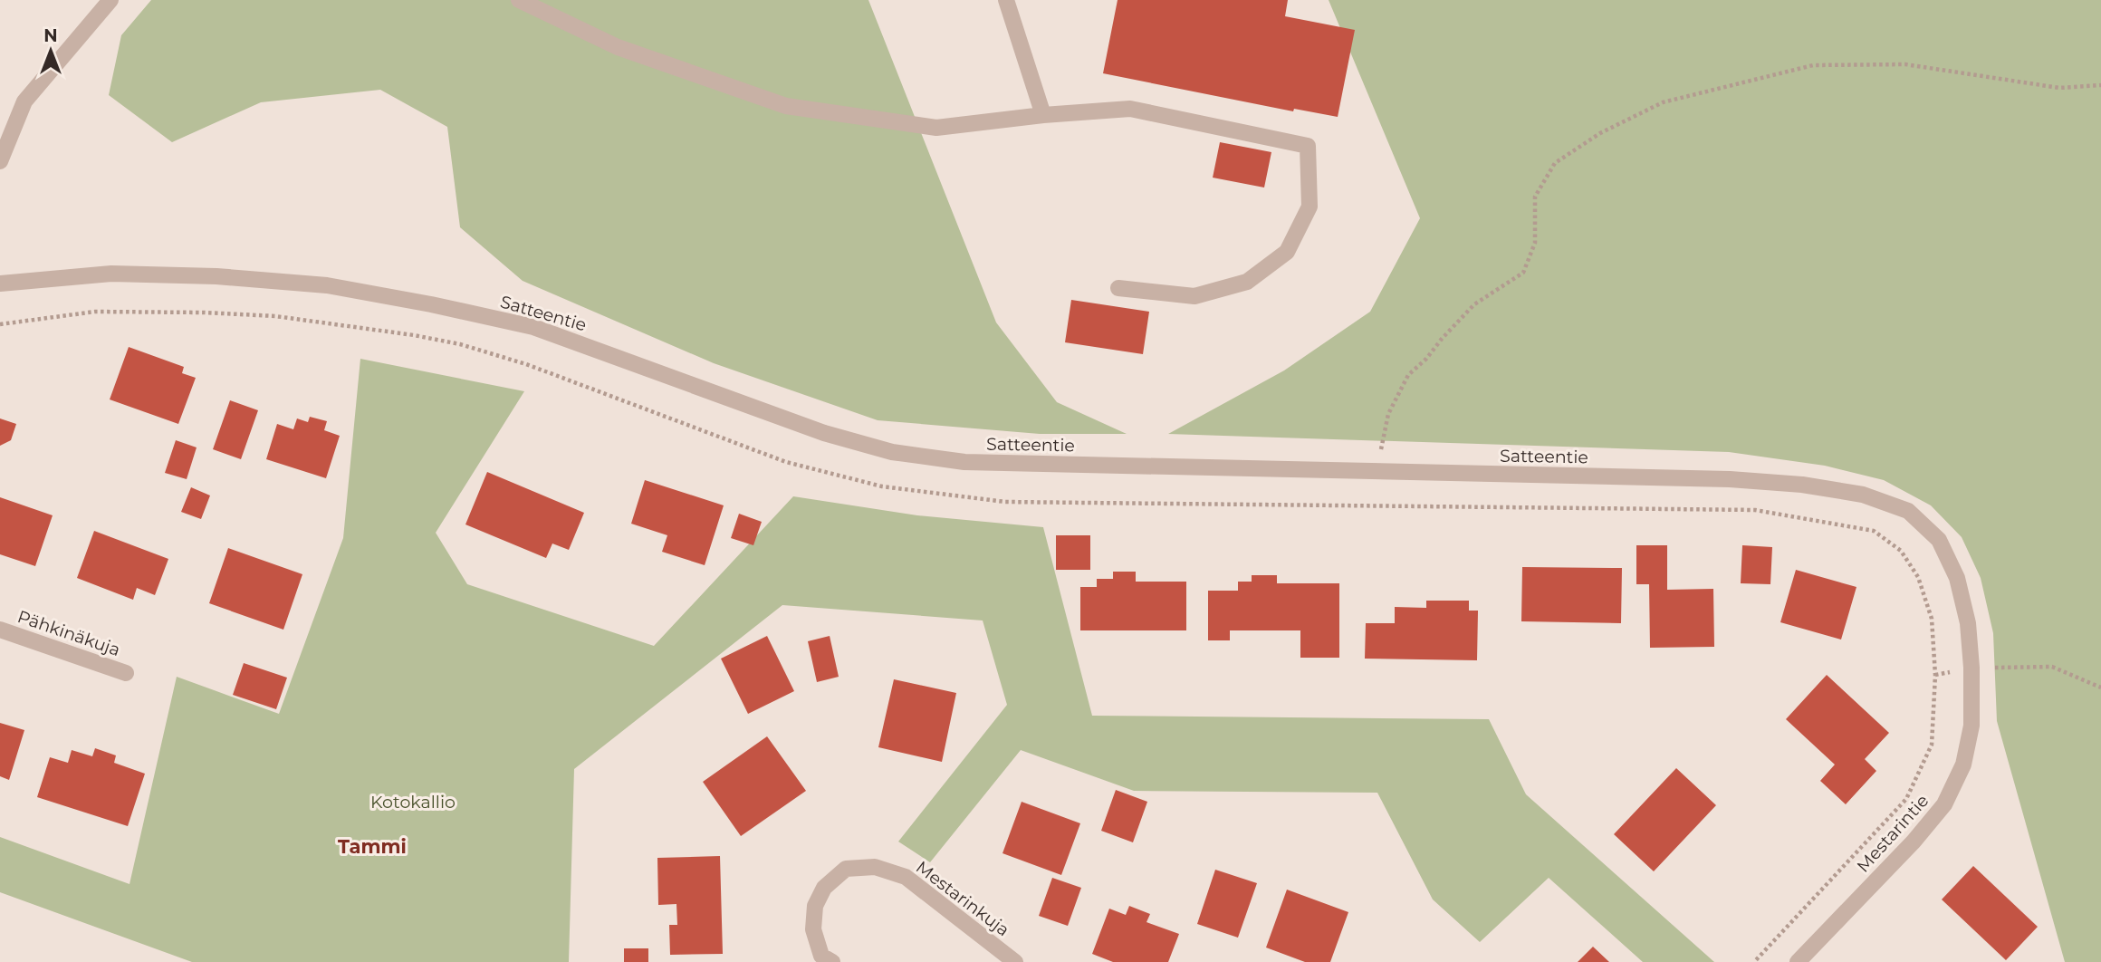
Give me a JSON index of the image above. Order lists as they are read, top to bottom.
{
  "streets": {
    "street": [
      "Satteentie",
      "Pähkinäkuja",
      "Mestarintie",
      "Mestarinkuja"
    ]
  },
  "crossings": [
    ["Satteentie", "Mestarintie"]
  ],
  "districts": ["Tammi"],
  "parks": ["Kotokallio"],
  "north": "top"
}
